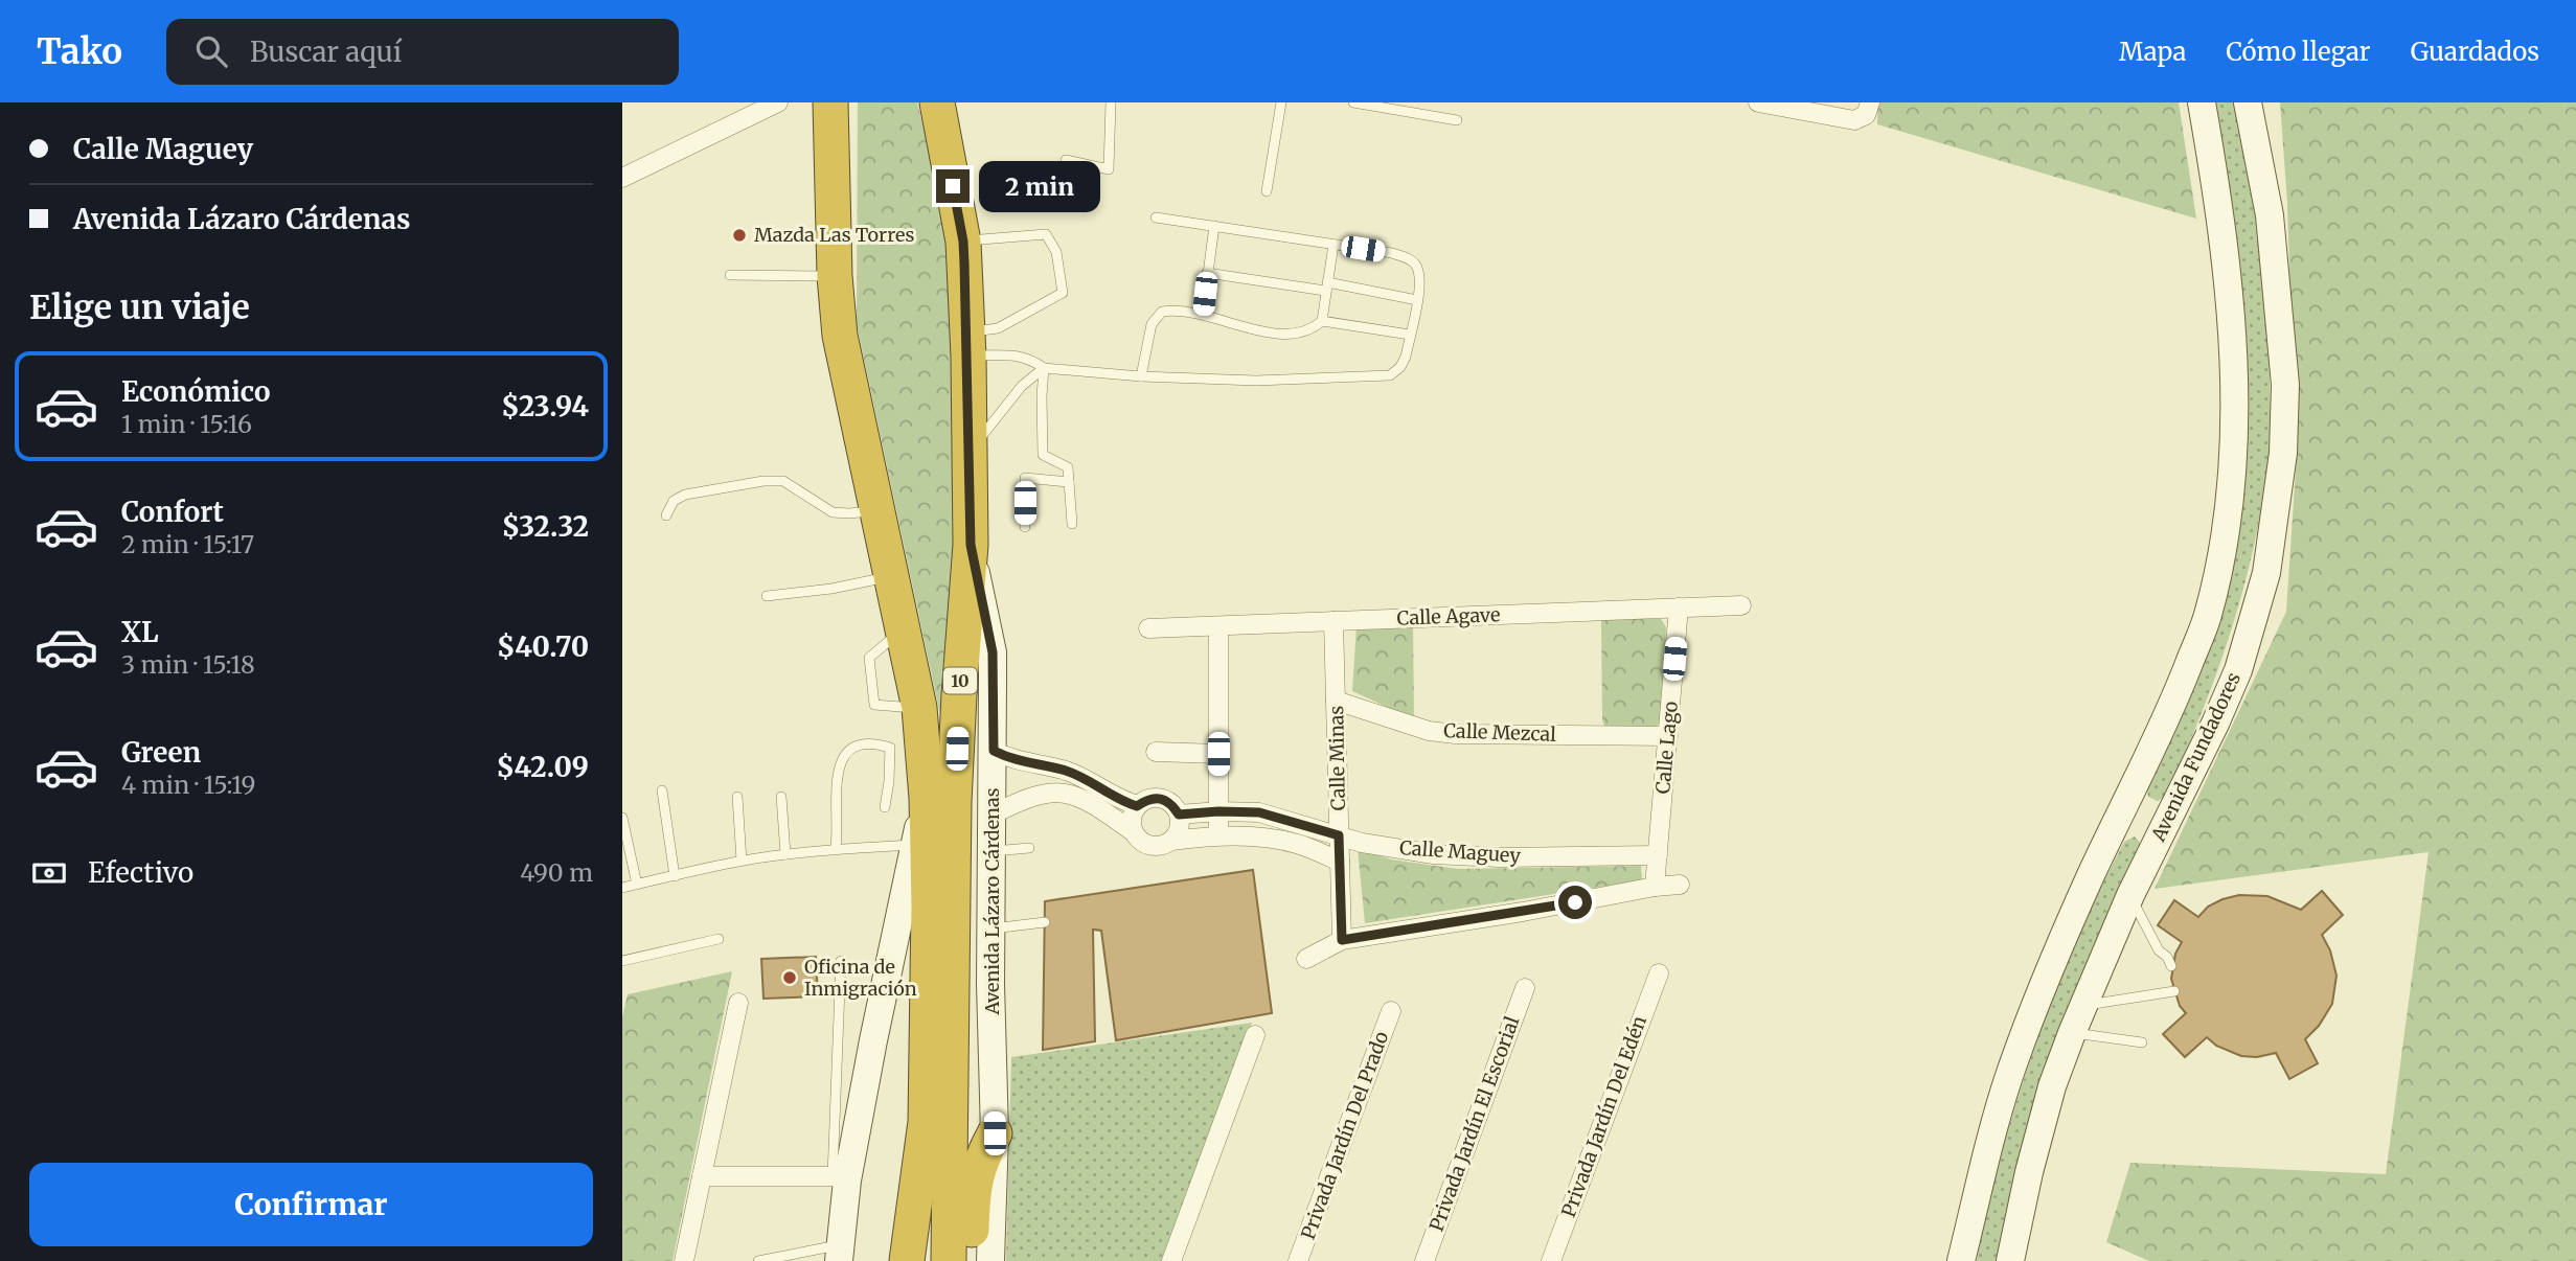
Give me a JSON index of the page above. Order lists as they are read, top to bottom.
{
  "streets": {
    "highway": ["10", "Avenida Lázaro Cárdenas"],
    "main road": ["Avenida Fundadores"],
    "street": [
      "Calle Agave",
      "Calle Mezcal",
      "Calle Lago",
      "Calle Minas",
      "Calle Maguey",
      "Privada Jardín Del Edén",
      "Privada Jardín El Escorial",
      "Privada Jardín Del Prado"
    ]
  },
  "crossings": [
    ["Calle Agave", "Calle Lago"],
    ["Calle Agave", "Calle Minas"],
    ["Calle Mezcal", "Calle Lago"],
    ["Calle Mezcal", "Calle Minas"],
    ["Calle Lago", "Calle Maguey"],
    ["Calle Minas", "Calle Maguey"]
  ],
  "places": ["Mazda Las Torres", "Oficina de Inmigración"],
  "page": {
    "header": "Tako",
    "search": "Buscar aquí",
    "nav": ["Mapa", "Cómo llegar", "Guardados"],
    "banner": ["Calle Maguey", "Avenida Lázaro Cárdenas"],
    "bubble": "2 min",
    "heading": "Elige un viaje",
    "list": [
      {
        "name": "Económico",
        "note": "1 min · 15:16",
        "value": "$23.94"
      },
      {
        "name": "Confort",
        "note": "2 min · 15:17",
        "value": "$32.32"
      },
      {
        "name": "XL",
        "note": "3 min · 15:18",
        "value": "$40.70"
      },
      {
        "name": "Green",
        "note": "4 min · 15:19",
        "value": "$42.09"
      }
    ],
    "pay": ["Efectivo", "490 m"],
    "buttons": "Confirmar"
  }
}
